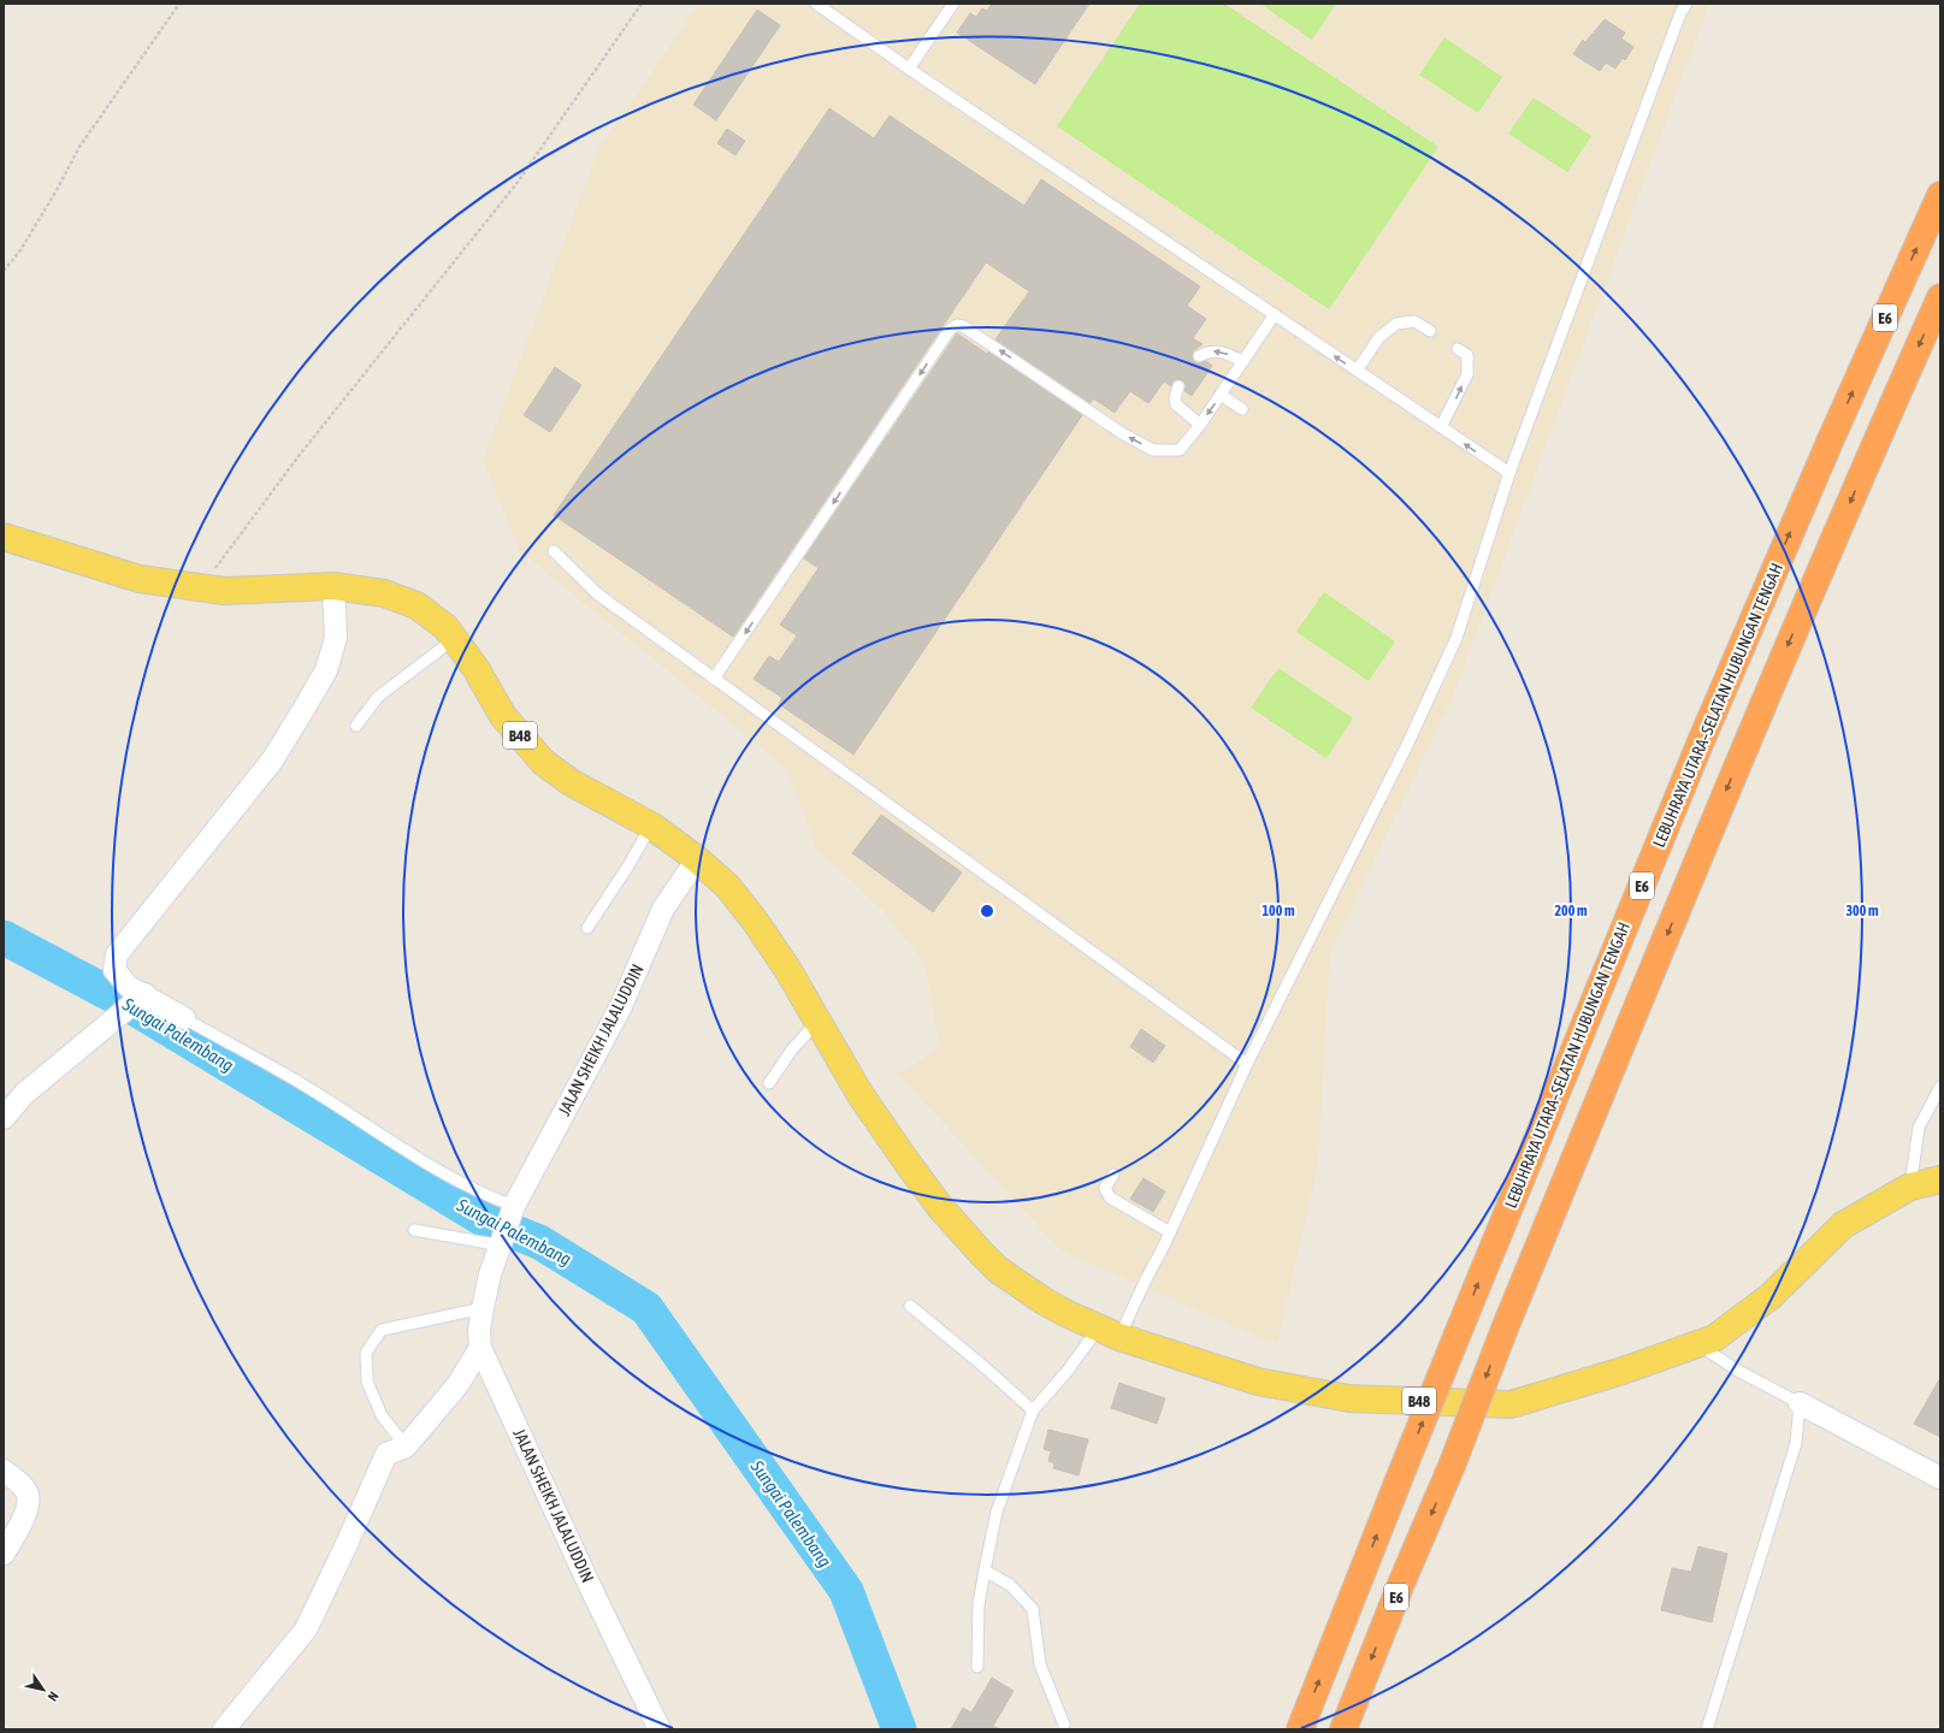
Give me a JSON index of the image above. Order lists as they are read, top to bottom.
{
  "streets": {
    "highway": ["E6", "LEBUHRAYA UTARA–SELATAN HUBUNGAN TENGAH"],
    "main road": ["B48"],
    "street": ["JALAN SHEIKH JALALUDDIN"]
  },
  "crossings": [
    ["B48", "JALAN SHEIKH JALALUDDIN"]
  ],
  "water": ["Sungai Palembang"],
  "north": "bottom right",
  "rings": ["100 m", "200 m", "300 m"]
}
